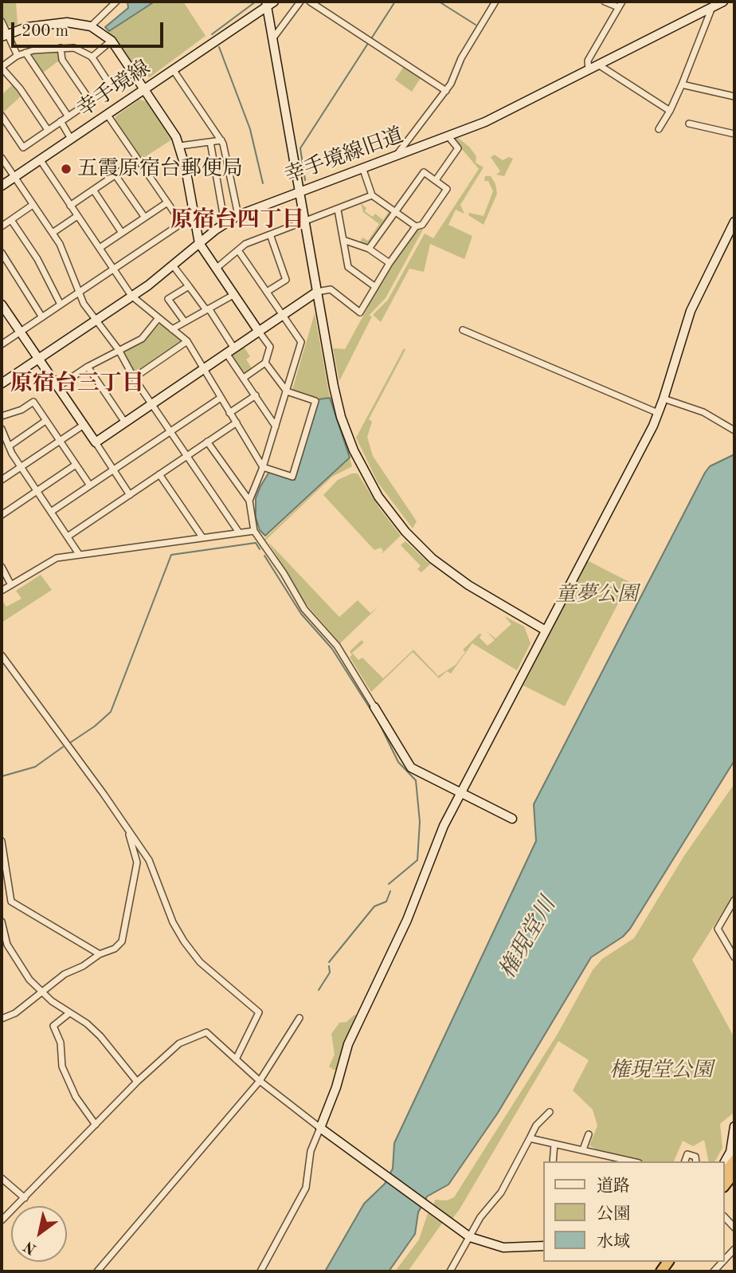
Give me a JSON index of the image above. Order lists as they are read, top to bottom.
{
  "streets": {
    "street": ["幸手境線", "幸手境線旧道"]
  },
  "districts": ["原宿台四丁目", "原宿台三丁目"],
  "water": ["権現堂川"],
  "parks": ["童夢公園", "権現堂公園"],
  "places": ["五霞原宿台郵便局"],
  "legend": ["道路", "公園", "水域"],
  "scale_bar": "200 m",
  "north": "bottom left"
}
